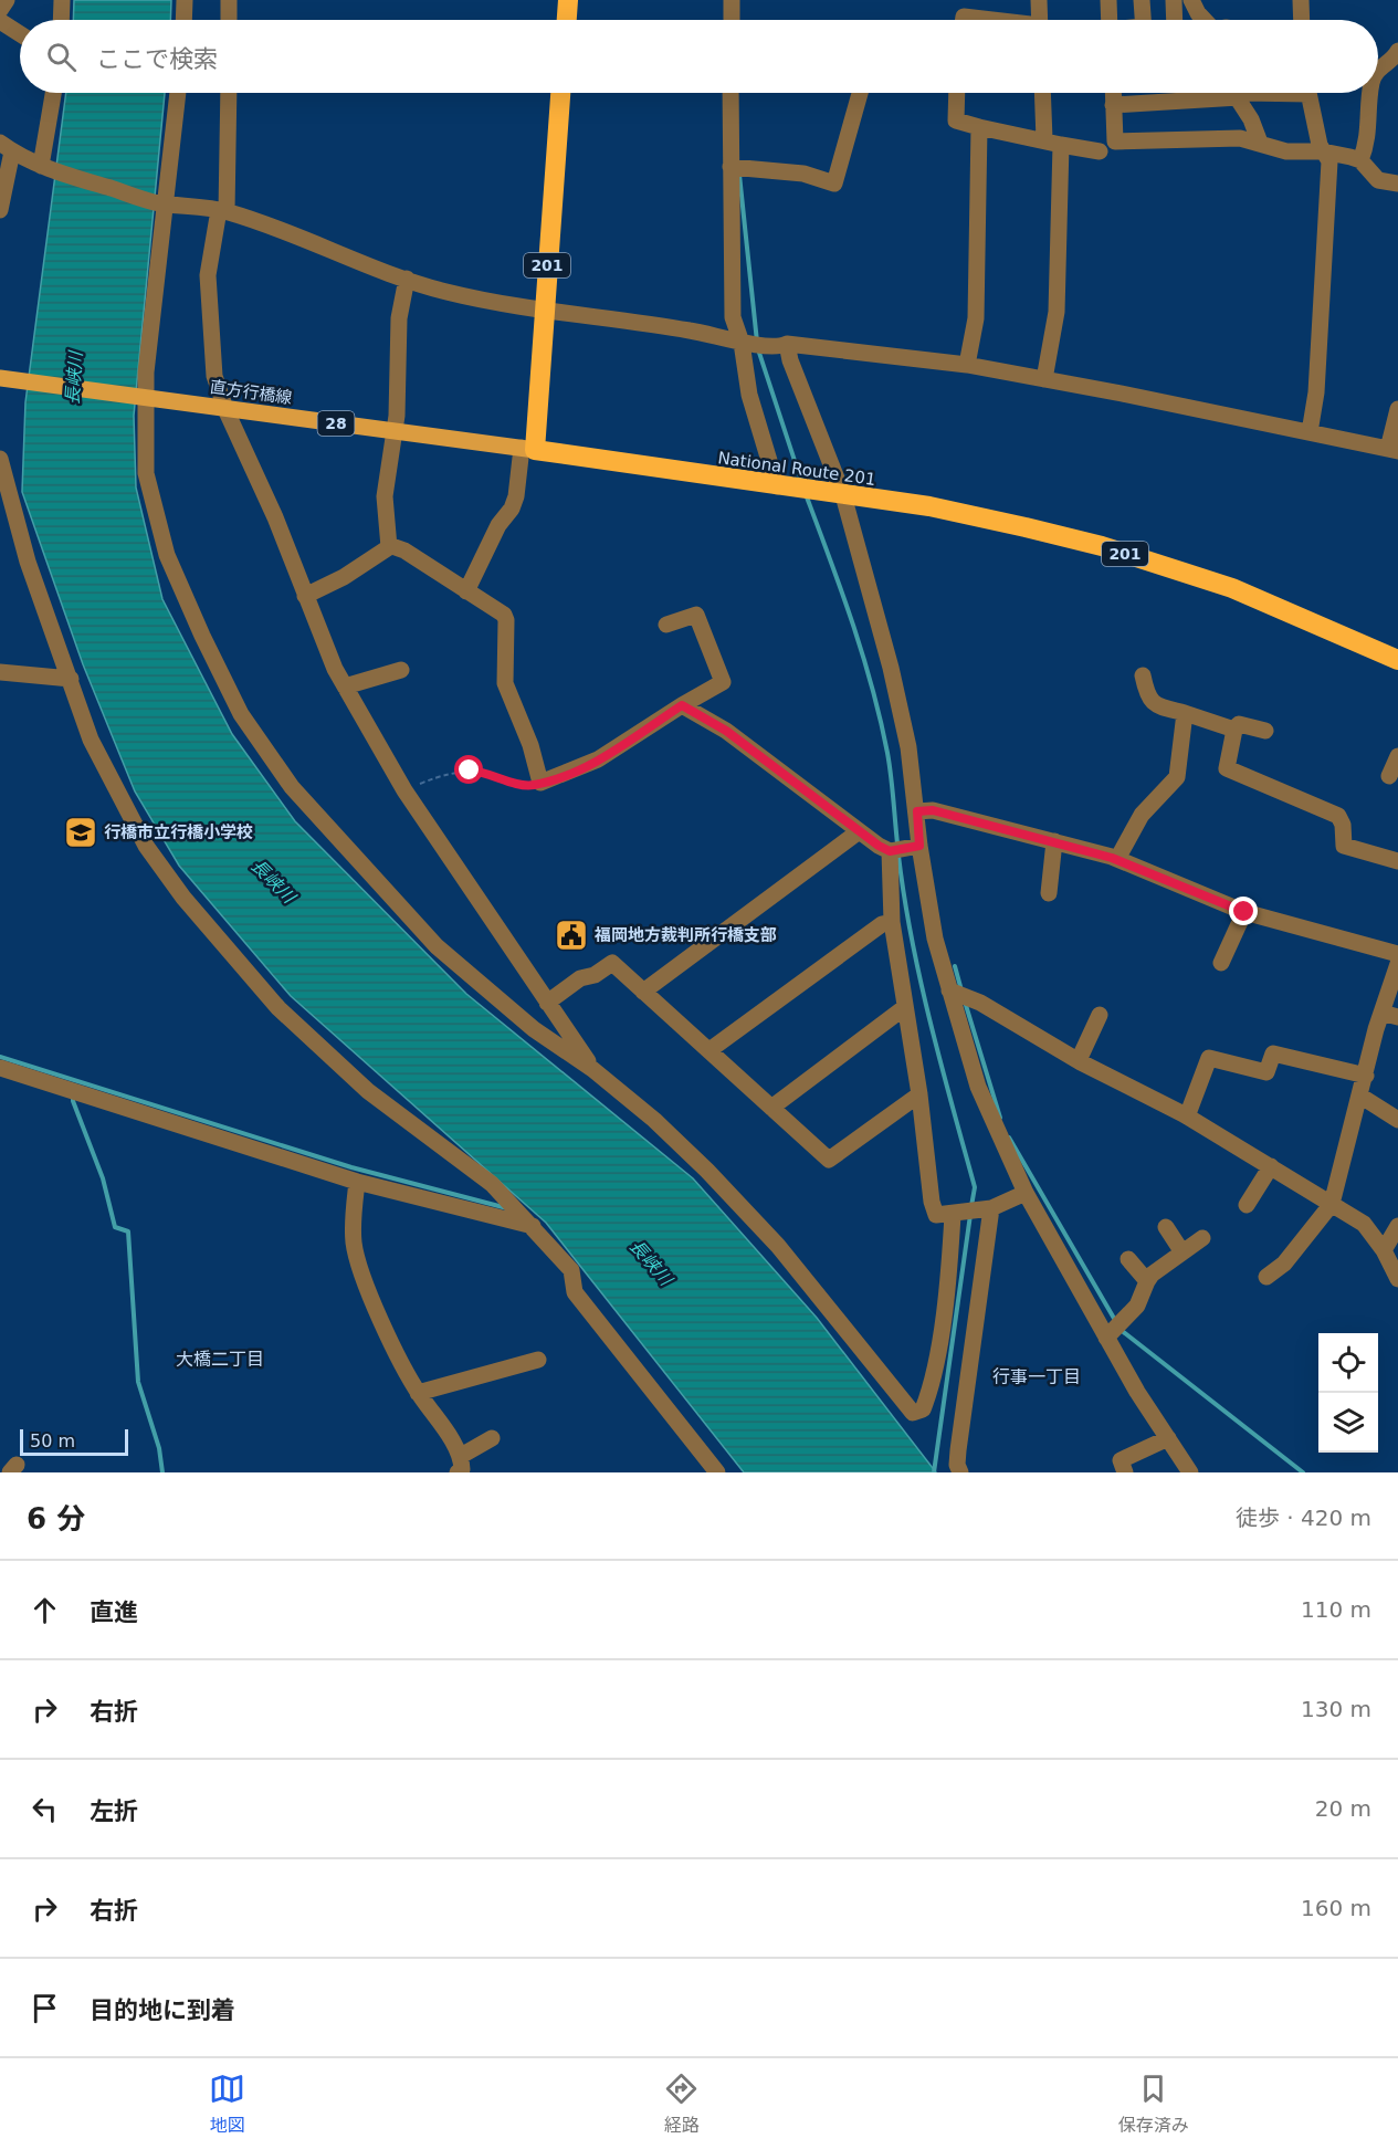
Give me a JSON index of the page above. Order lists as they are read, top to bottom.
{
  "streets": {
    "highway": ["201", "National Route 201"],
    "main road": ["直方行橋線", "28"]
  },
  "crossings": [
    ["201", "直方行橋線"],
    ["201", "National Route 201"],
    ["直方行橋線", "National Route 201"]
  ],
  "districts": ["大橋二丁目", "行事一丁目"],
  "water": ["長峡川"],
  "places": {
    "school or university": ["行橋市立行橋小学校"],
    "public building": ["福岡地方裁判所行橋支部"]
  },
  "scale_bar": "50 m",
  "page": {
    "search": "ここで検索",
    "scale": "50 m",
    "heading": ["6 分", "徒歩 · 420 m"],
    "list": [
      ["直進", "110 m"],
      ["右折", "130 m"],
      ["左折", "20 m"],
      ["右折", "160 m"],
      "目的地に到着"
    ],
    "nav": ["地図", "経路", "保存済み"]
  }
}
